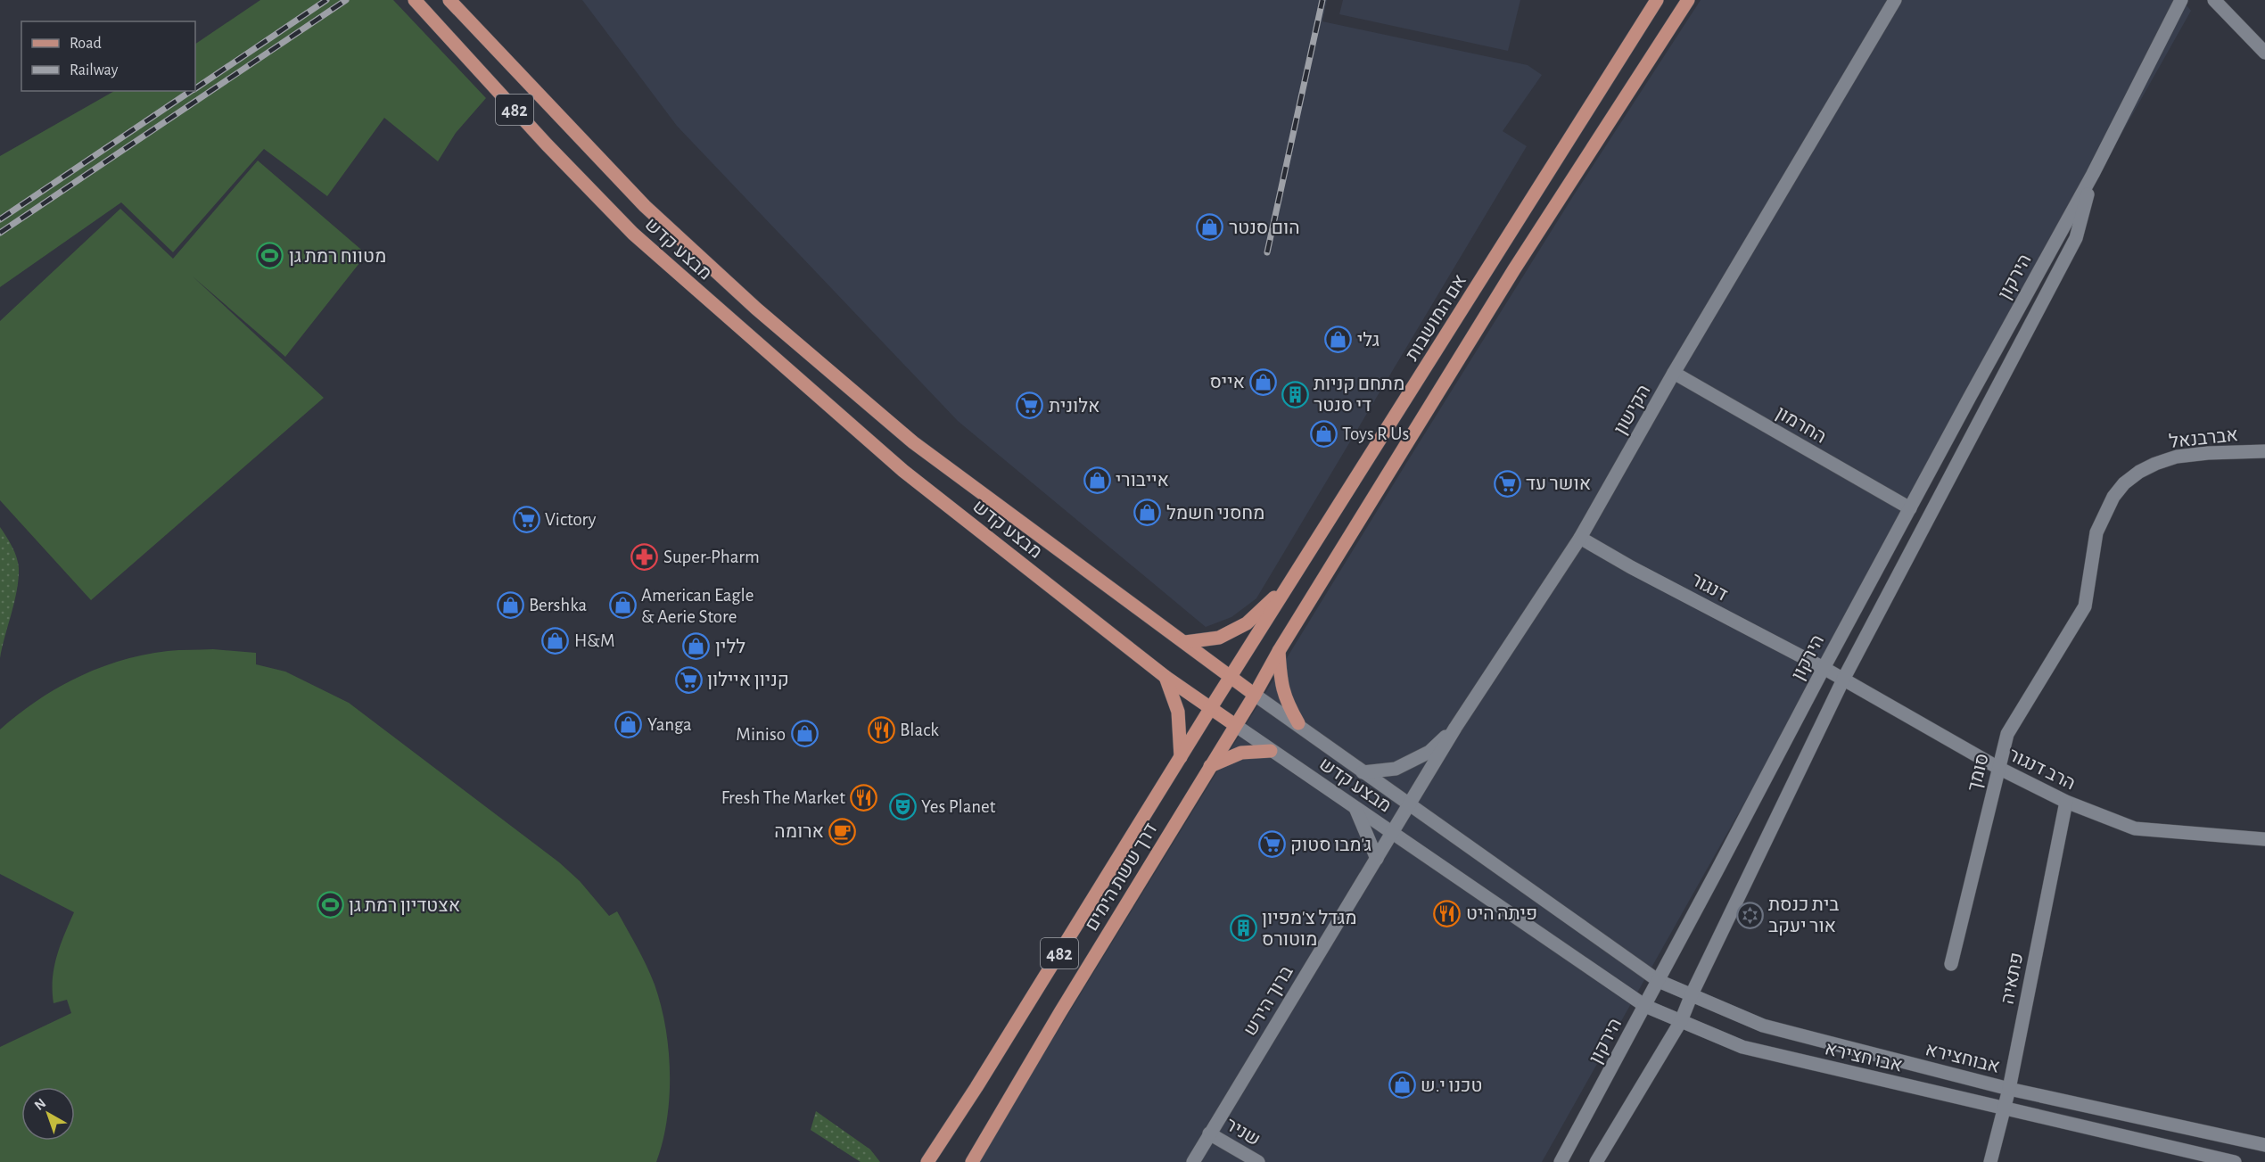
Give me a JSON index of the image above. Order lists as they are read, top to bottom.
{
  "streets": {
    "main road": [
      "482",
      "מבצע קדש",
      "אם המושבות",
      "דרך ששת הימים"
    ],
    "street": [
      "הירקון",
      "הקישון",
      "החרמון",
      "אברבנאל",
      "דנגור",
      "הרב דנגור",
      "סומך",
      "פתאיה",
      "ברוך הירש",
      "אבו חצירא",
      "אבוחצירא",
      "שניר"
    ]
  },
  "crossings": [
    ["מבצע קדש", "הירקון"],
    ["מבצע קדש", "אם המושבות"],
    ["מבצע קדש", "הקישון"],
    ["מבצע קדש", "דרך ששת הימים"],
    ["מבצע קדש", "ברוך הירש"],
    ["מבצע קדש", "אבו חצירא"],
    ["מבצע קדש", "אבוחצירא"],
    ["הירקון", "החרמון"],
    ["הירקון", "דנגור"],
    ["הירקון", "הרב דנגור"],
    ["הירקון", "אבו חצירא"],
    ["הירקון", "אבוחצירא"],
    ["אם המושבות", "דרך ששת הימים"],
    ["הקישון", "החרמון"],
    ["הקישון", "דנגור"],
    ["הקישון", "ברוך הירש"],
    ["אברבנאל", "סומך"],
    ["דנגור", "הרב דנגור"],
    ["הרב דנגור", "סומך"],
    ["הרב דנגור", "פתאיה"],
    ["פתאיה", "אבו חצירא"],
    ["פתאיה", "אבוחצירא"],
    ["ברוך הירש", "שניר"]
  ],
  "places": {
    "shop": [
      "הום סנטר",
      "גלי",
      "אייס",
      "Toys R Us",
      "אייבורי",
      "מחסני חשמל",
      "Bershka",
      "American Eagle & Aerie Store",
      "H&M",
      "ללין",
      "Yanga",
      "Miniso",
      "טכנו י.ש"
    ],
    "sports": ["מטווח רמת גן", "אצטדיון רמת גן"],
    "building": ["מתחם קניות די סנטר", "מגדל צ'מפיון מוטורס"],
    "supermarket": [
      "אלונית",
      "אושר עד",
      "Victory",
      "קניון איילון",
      "ג'מבו סטוק"
    ],
    "pharmacy": ["Super-Pharm"],
    "restaurant": ["Black", "Fresh The Market", "פיתה היט"],
    "theatre": ["Yes Planet"],
    "cafe": ["ארומה"],
    "synagogue": ["בית כנסת אור יעקב"]
  },
  "legend": ["Road", "Railway"],
  "north": "top left"
}
